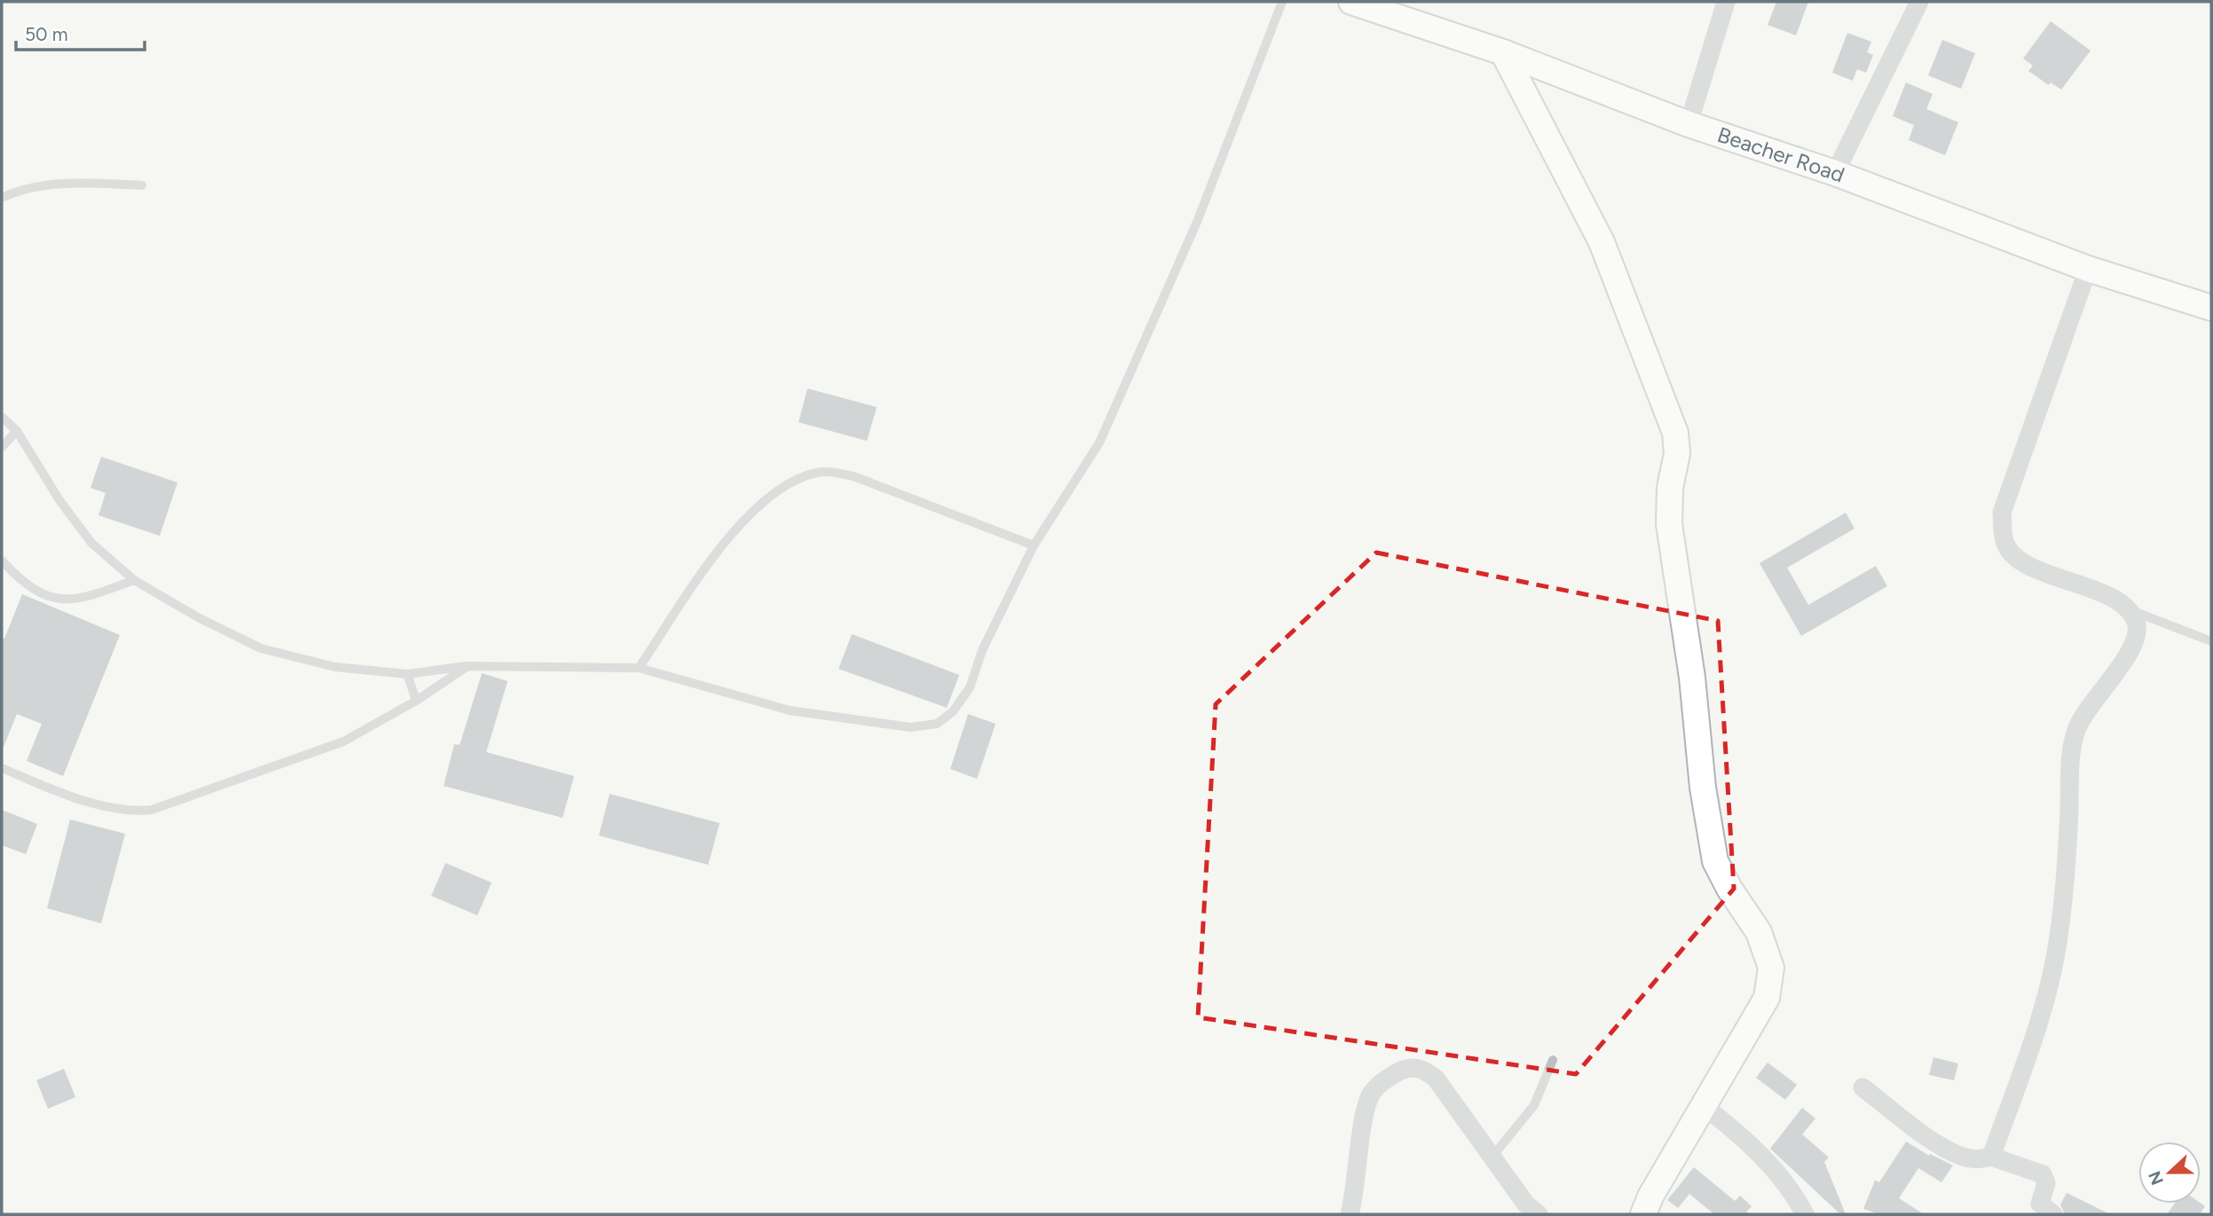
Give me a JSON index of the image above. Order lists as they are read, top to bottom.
{
  "streets": {
    "street": ["Beacher Road"]
  },
  "scale_bar": "50 m",
  "north": "left"
}
